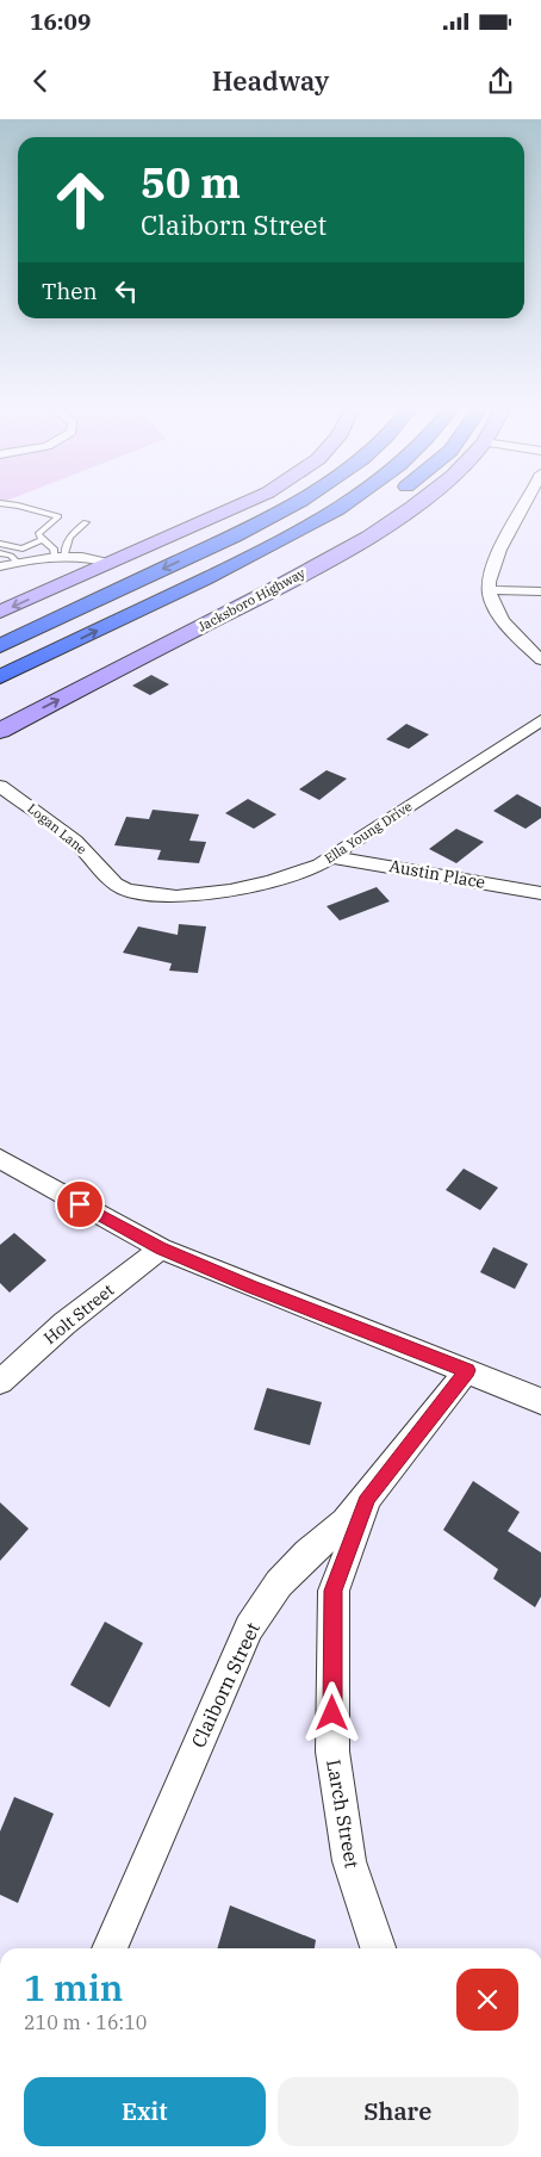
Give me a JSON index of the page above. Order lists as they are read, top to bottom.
{
  "streets": {
    "main road": ["Jacksboro Highway"],
    "street": [
      "Logan Lane",
      "Ella Young Drive",
      "Austin Place",
      "Holt Street",
      "Claiborn Street",
      "Larch Street"
    ]
  },
  "crossings": [
    ["Logan Lane", "Ella Young Drive"],
    ["Ella Young Drive", "Austin Place"],
    ["Claiborn Street", "Larch Street"]
  ],
  "page": {
    "status": "16:09",
    "header": "Headway",
    "turn": ["50 m", "Claiborn Street"],
    "then": "Then",
    "heading": ["1 min", "210 m · 16:10"],
    "buttons": ["Exit", "Share"]
  }
}
